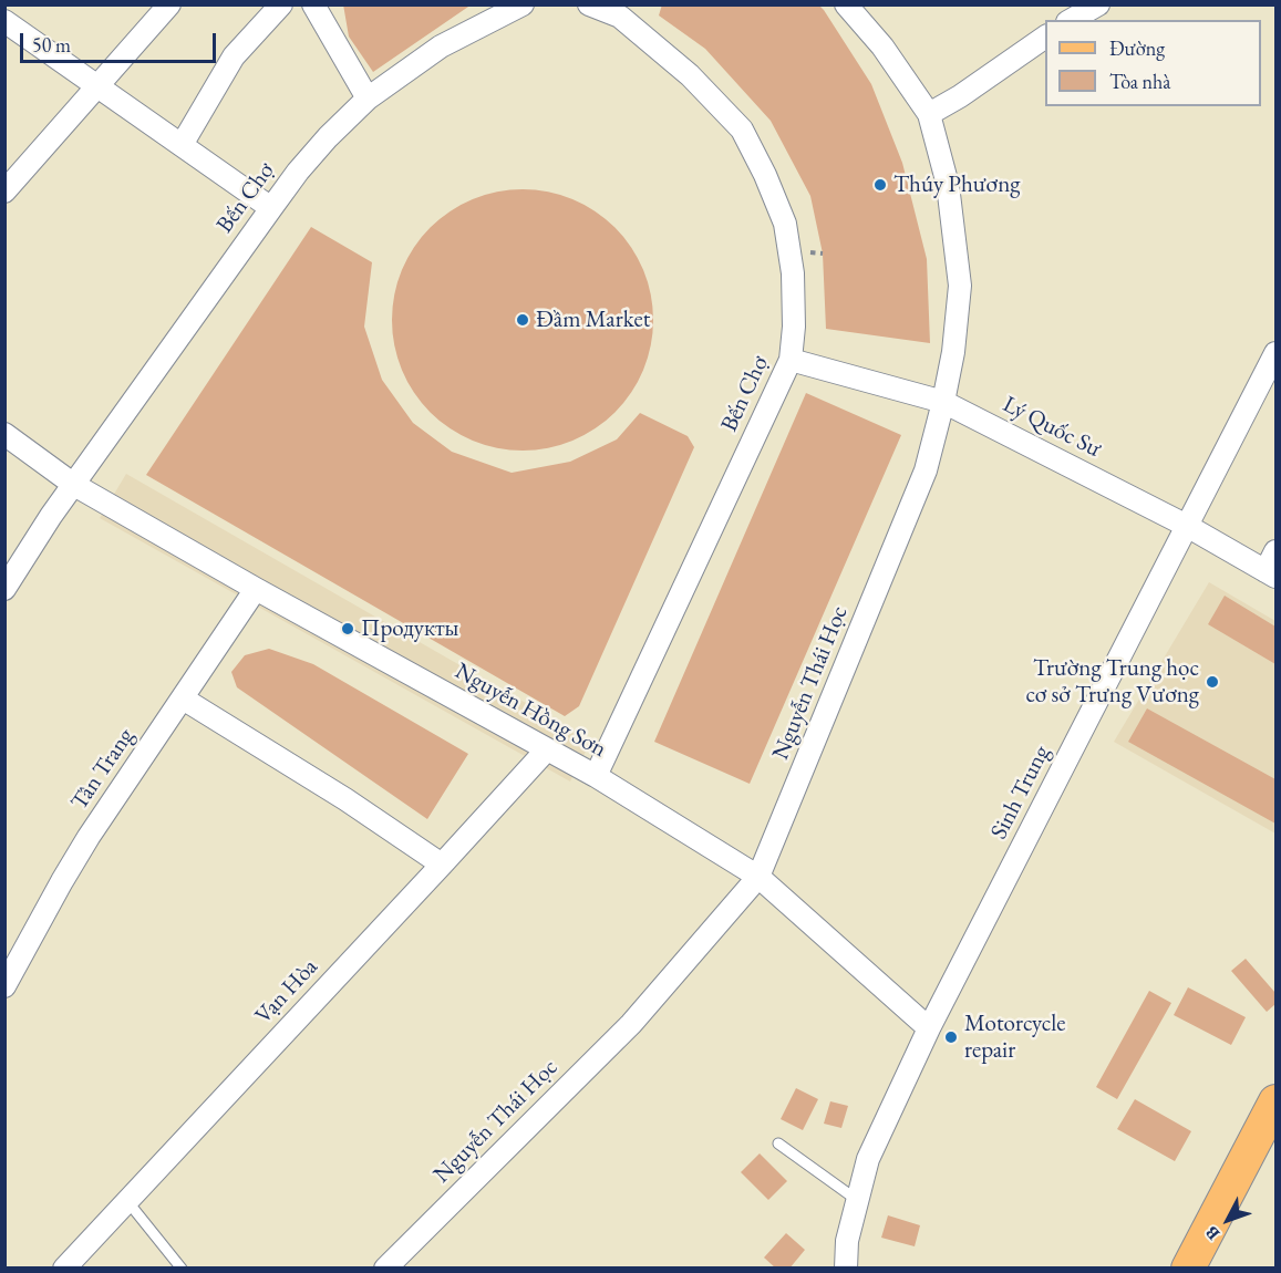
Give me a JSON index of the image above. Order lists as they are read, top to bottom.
{
  "streets": {
    "street": [
      "Bến Chợ",
      "Lý Quốc Sư",
      "Nguyễn Thái Học",
      "Nguyễn Hồng Sơn",
      "Tân Trang",
      "Sinh Trung",
      "Vạn Hòa"
    ]
  },
  "crossings": [
    ["Bến Chợ", "Lý Quốc Sư"],
    ["Bến Chợ", "Nguyễn Hồng Sơn"],
    ["Lý Quốc Sư", "Nguyễn Thái Học"],
    ["Lý Quốc Sư", "Sinh Trung"],
    ["Nguyễn Thái Học", "Nguyễn Hồng Sơn"],
    ["Nguyễn Hồng Sơn", "Tân Trang"],
    ["Nguyễn Hồng Sơn", "Sinh Trung"],
    ["Nguyễn Hồng Sơn", "Vạn Hòa"]
  ],
  "places": [
    "Thúy Phương",
    "Đầm Market",
    "Продукты",
    "Trường Trung học cơ sở Trưng Vương",
    "Motorcycle repair"
  ],
  "legend": ["Đường", "Tòa nhà"],
  "scale_bar": "50 m",
  "north": "bottom left"
}
